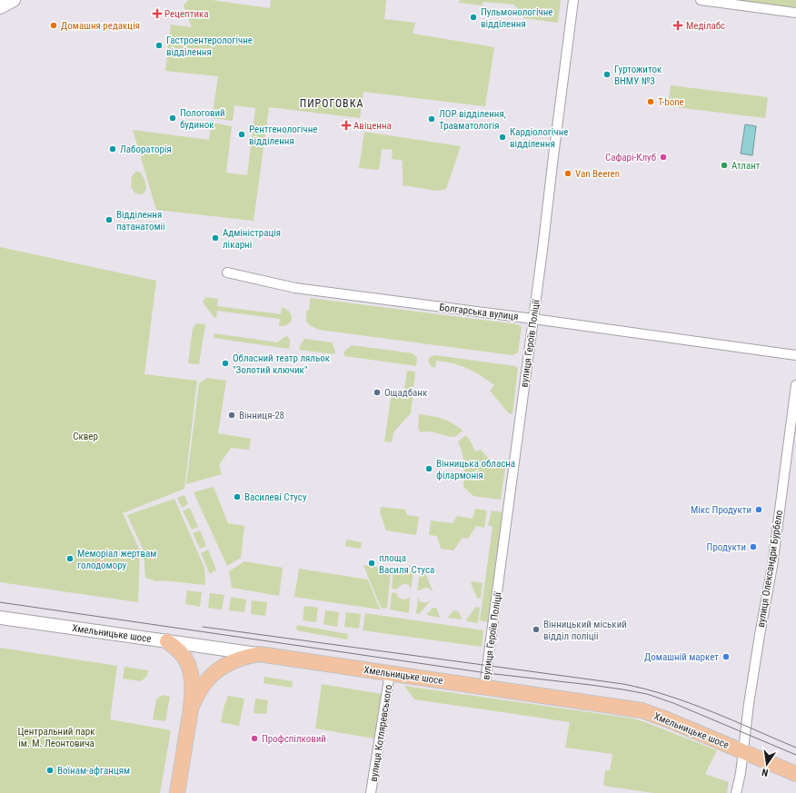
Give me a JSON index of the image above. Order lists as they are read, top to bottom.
{
  "streets": {
    "main road": ["Хмельницьке шосе"],
    "street": [
      "Болгарська вулиця",
      "вулиця Героїв Поліції",
      "вулиця Олександри Бурбело",
      "вулиця Котляревського"
    ]
  },
  "crossings": [
    ["Болгарська вулиця", "вулиця Героїв Поліції"],
    ["вулиця Героїв Поліції", "Хмельницьке шосе"],
    ["вулиця Олександри Бурбело", "Хмельницьке шосе"],
    ["Хмельницьке шосе", "вулиця Котляревського"]
  ],
  "districts": ["ПИРОГОВКА"],
  "parks": ["Сквер", "Центральний парк ім. М. Леонтовича"],
  "places": {
    "health": ["Рецептика", "Меділабс", "Авіценна"],
    "other": [
      "Пульмонологічне відділення",
      "Домашня редакція",
      "Гастроентерологічне відділення",
      "Гуртожиток ВНМУ №3",
      "T-bone",
      "Пологовий будинок",
      "ЛОР відділення, Травматологія",
      "Рентгенологічне відділення",
      "Кардіологічне відділення",
      "Лабораторія",
      "Сафарі-Клуб",
      "Атлант",
      "Van Beeren",
      "Відділення патанатоміі",
      "Адміністрація лікарні",
      "Обласний театр ляльок \"Золотий ключик\"",
      "Ощадбанк",
      "Вінниця-28",
      "Вінницька обласна філармонія",
      "Василеві Стусу",
      "Мікс Продукти",
      "Продукти",
      "Меморіал жертвам голодомору",
      "площа Василя Стуса",
      "Вінницький міський відділ поліціі",
      "Домашній маркет",
      "Профспілковий",
      "Воїнам-афганцям"
    ]
  },
  "north": "bottom"
}
